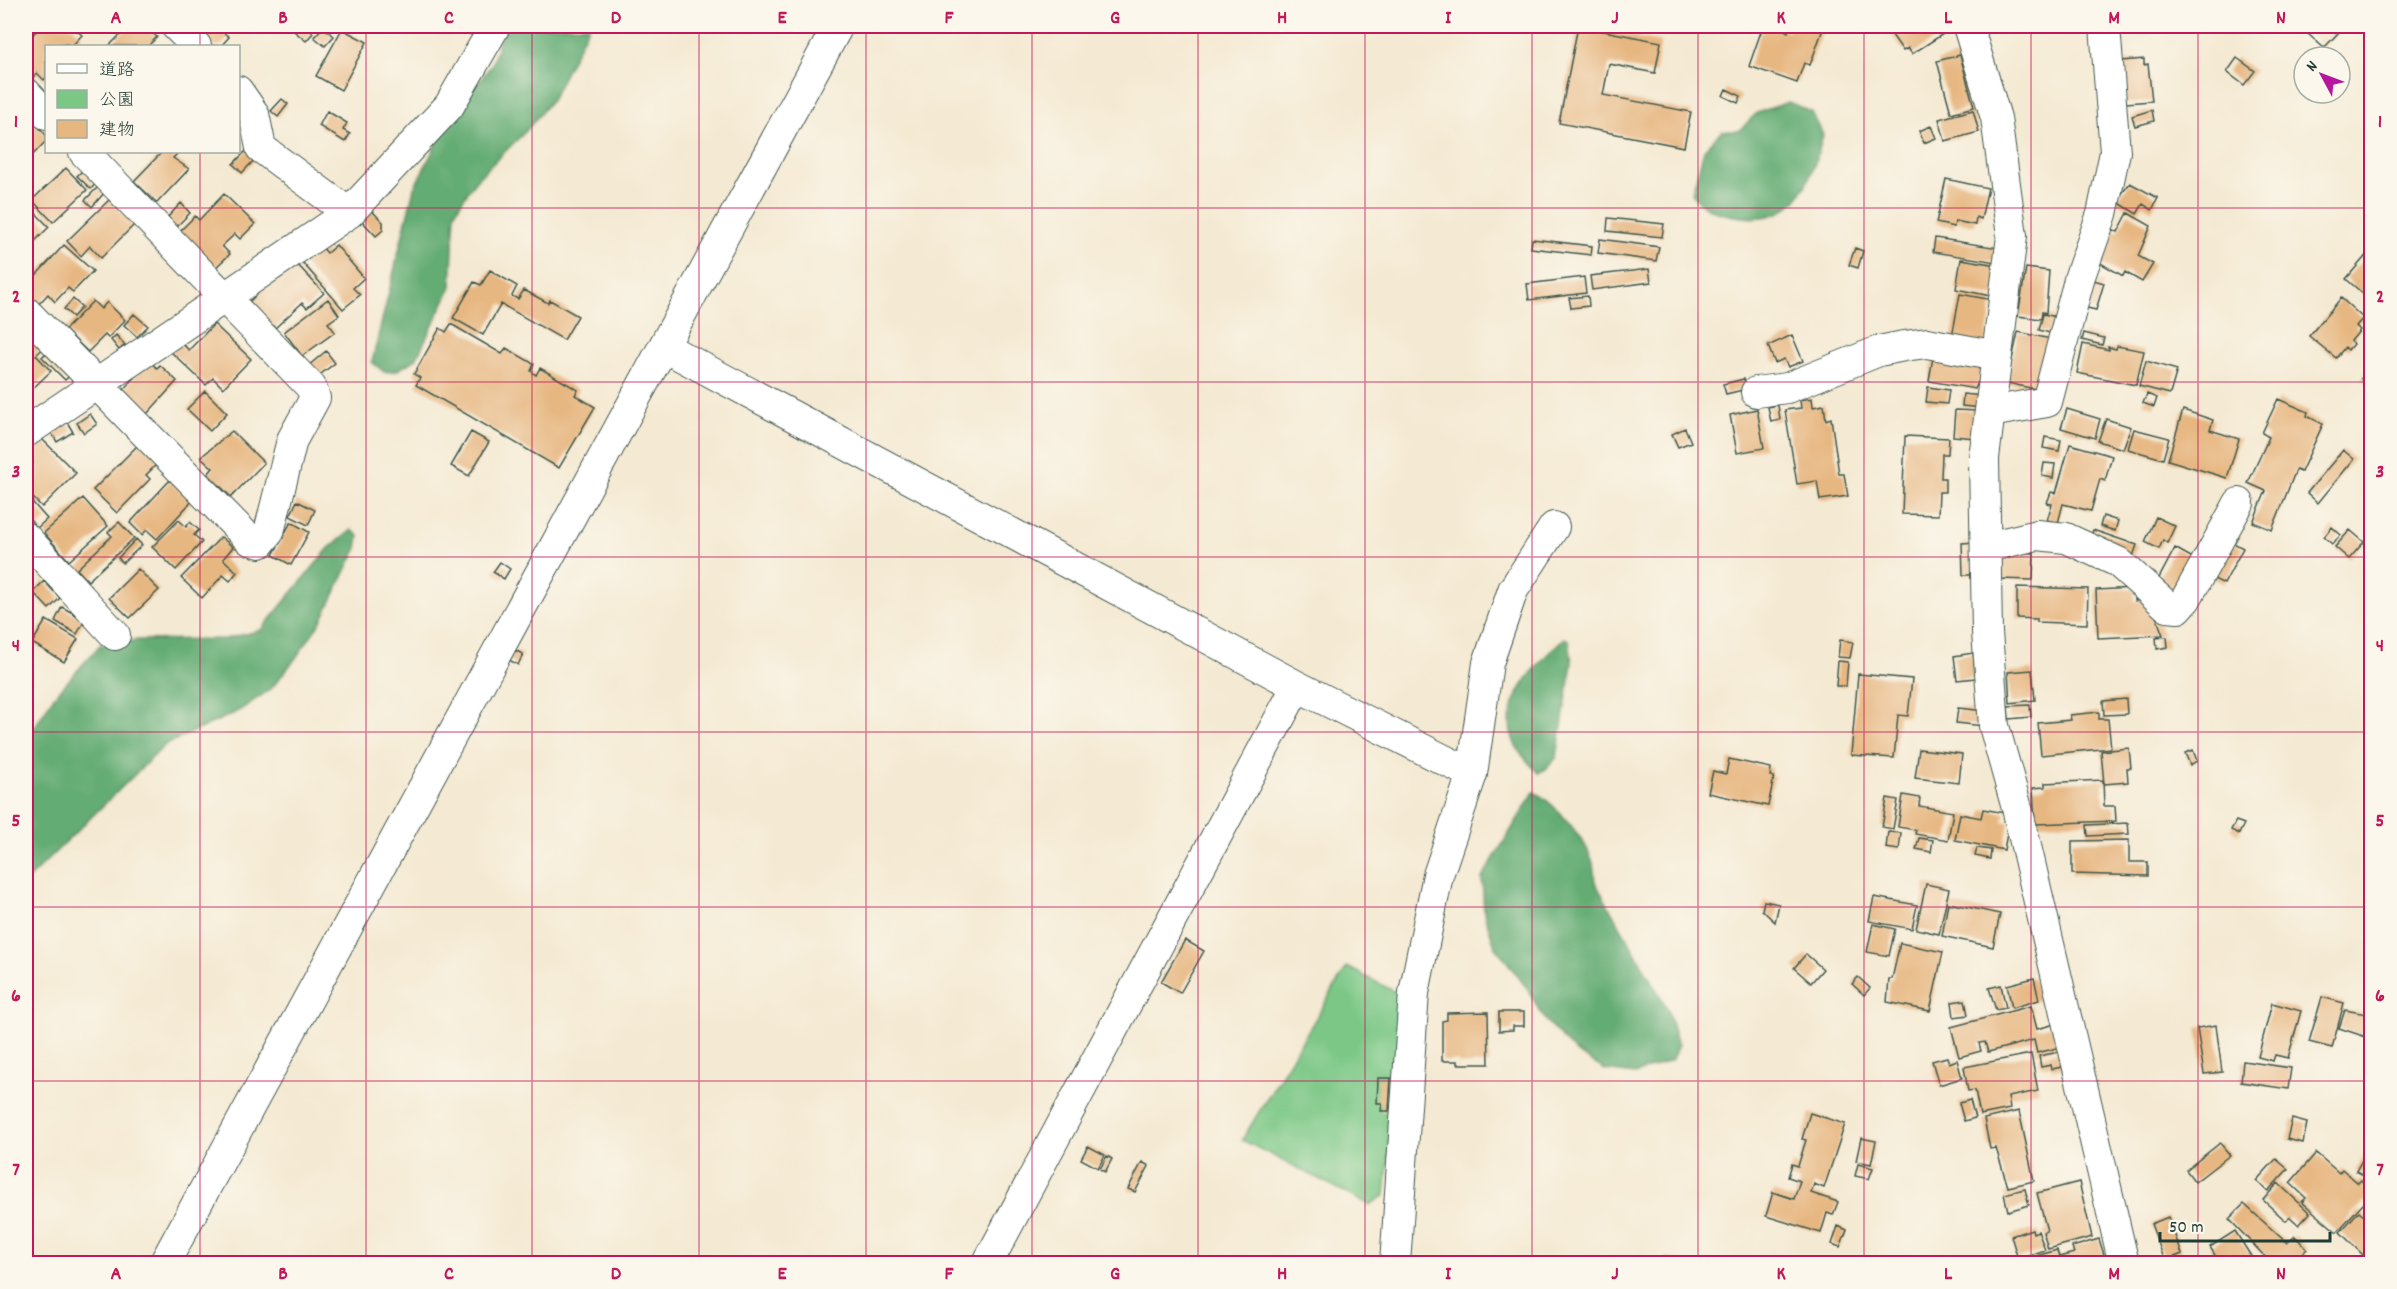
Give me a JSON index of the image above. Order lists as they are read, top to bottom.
{
  "legend": ["道路", "公園", "建物"],
  "scale_bar": "50 m",
  "north": "top left",
  "grid": {
    "columns": [
      "A",
      "B",
      "C",
      "D",
      "E",
      "F",
      "G",
      "H",
      "I",
      "J",
      "K",
      "L",
      "M",
      "N"
    ],
    "rows": [
      "1",
      "2",
      "3",
      "4",
      "5",
      "6",
      "7"
    ]
  }
}
